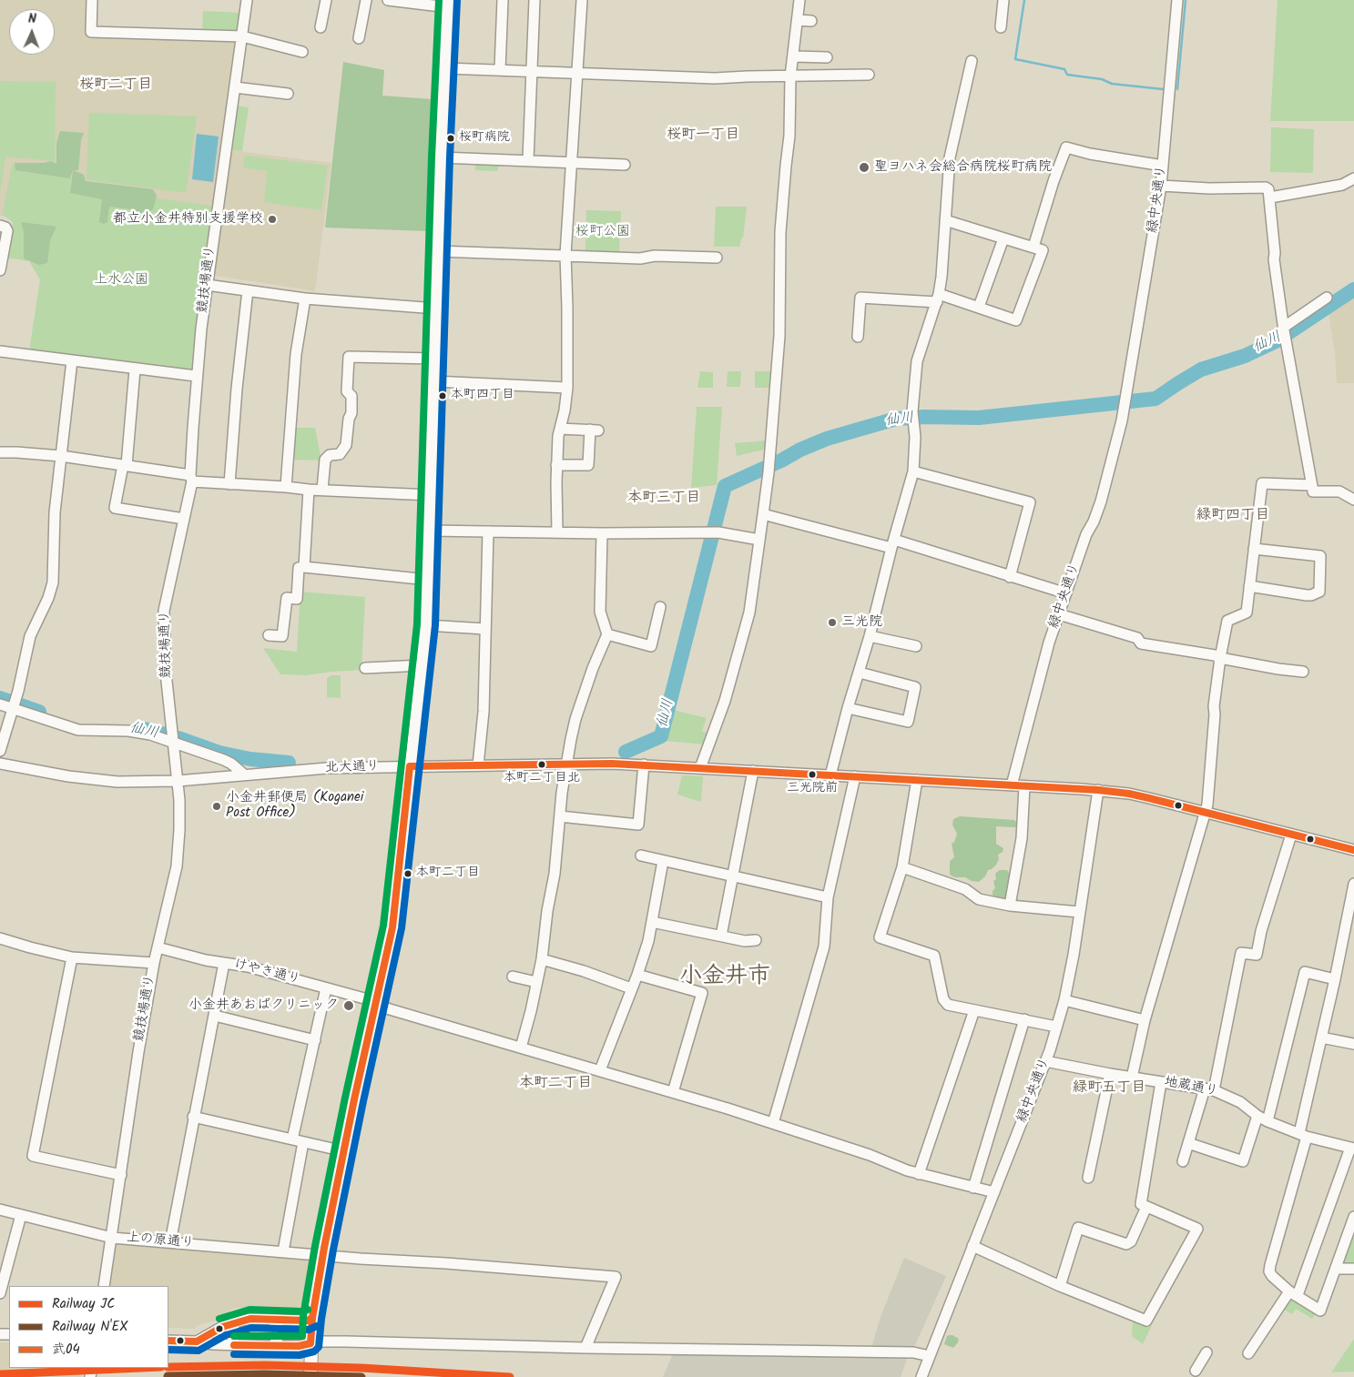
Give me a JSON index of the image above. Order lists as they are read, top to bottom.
{
  "streets": {
    "street": [
      "緑中央通り",
      "競技場通り",
      "北大通り",
      "けやき通り",
      "地蔵通り",
      "上の原通り"
    ]
  },
  "crossings": [
    ["緑中央通り", "北大通り"],
    ["緑中央通り", "けやき通り"],
    ["緑中央通り", "地蔵通り"],
    ["競技場通り", "北大通り"],
    ["競技場通り", "けやき通り"],
    ["競技場通り", "上の原通り"]
  ],
  "districts": [
    "桜町二丁目",
    "桜町一丁目",
    "本町三丁目",
    "緑町四丁目",
    "小金井市",
    "本町二丁目",
    "緑町五丁目"
  ],
  "water": ["仙川"],
  "parks": ["桜町公園", "上水公園"],
  "places": [
    "桜町病院",
    "聖ヨハネ会総合病院桜町病院",
    "都立小金井特別支援学校",
    "本町四丁目",
    "三光院",
    "本町二丁目北",
    "三光院前",
    "小金井郵便局 (Koganei Post Office)",
    "本町二丁目",
    "小金井あおばクリニック"
  ],
  "lines": ["transit line 武04", "rail line JC", "rail line N'EX"],
  "legend": ["Railway JC", "Railway N'EX", "武04"],
  "north": "top"
}
